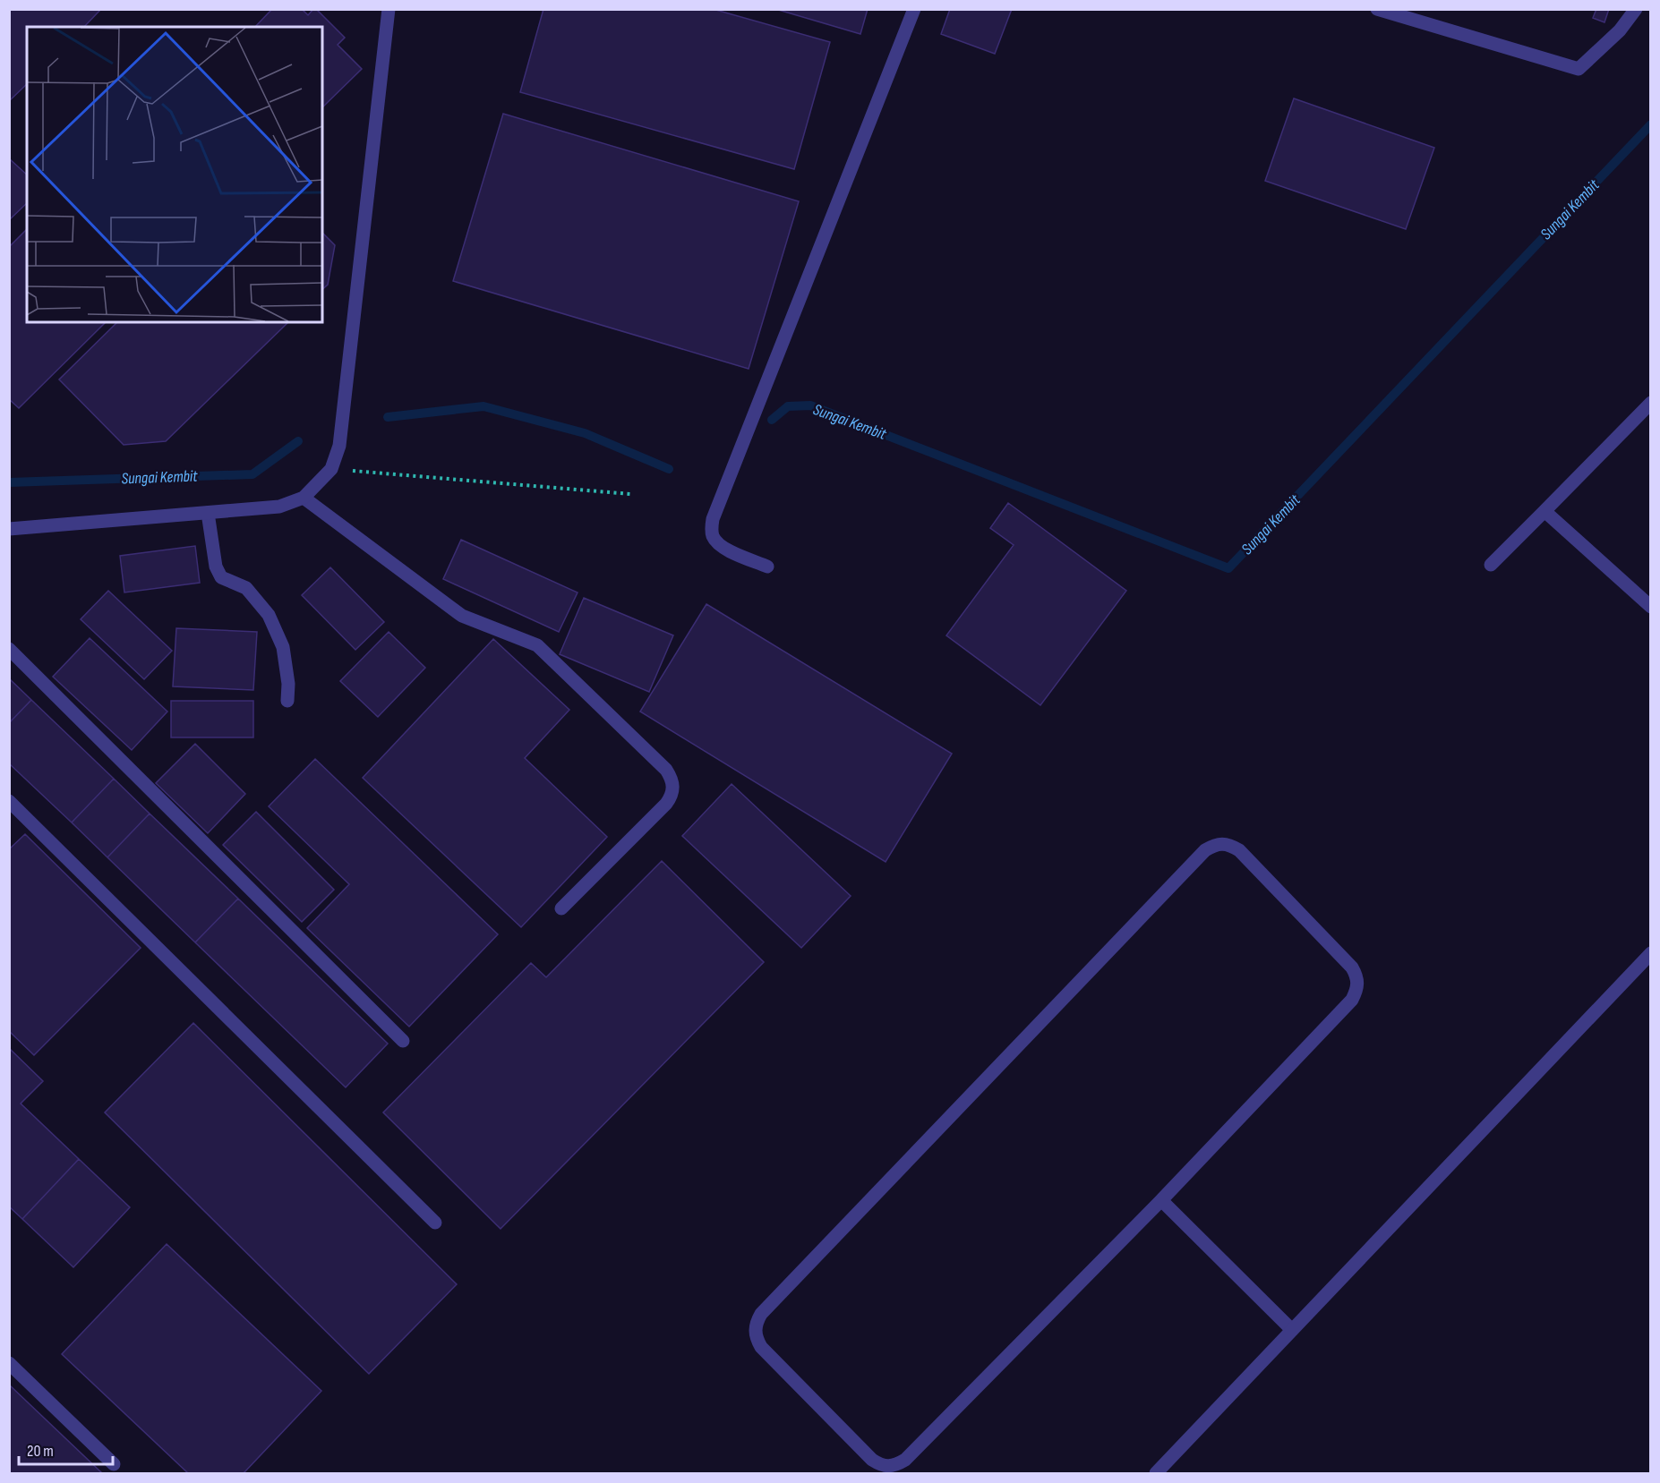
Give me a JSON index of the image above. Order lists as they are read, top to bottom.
{
  "water": ["Sungai Kembit"],
  "scale_bar": "20 m"
}
